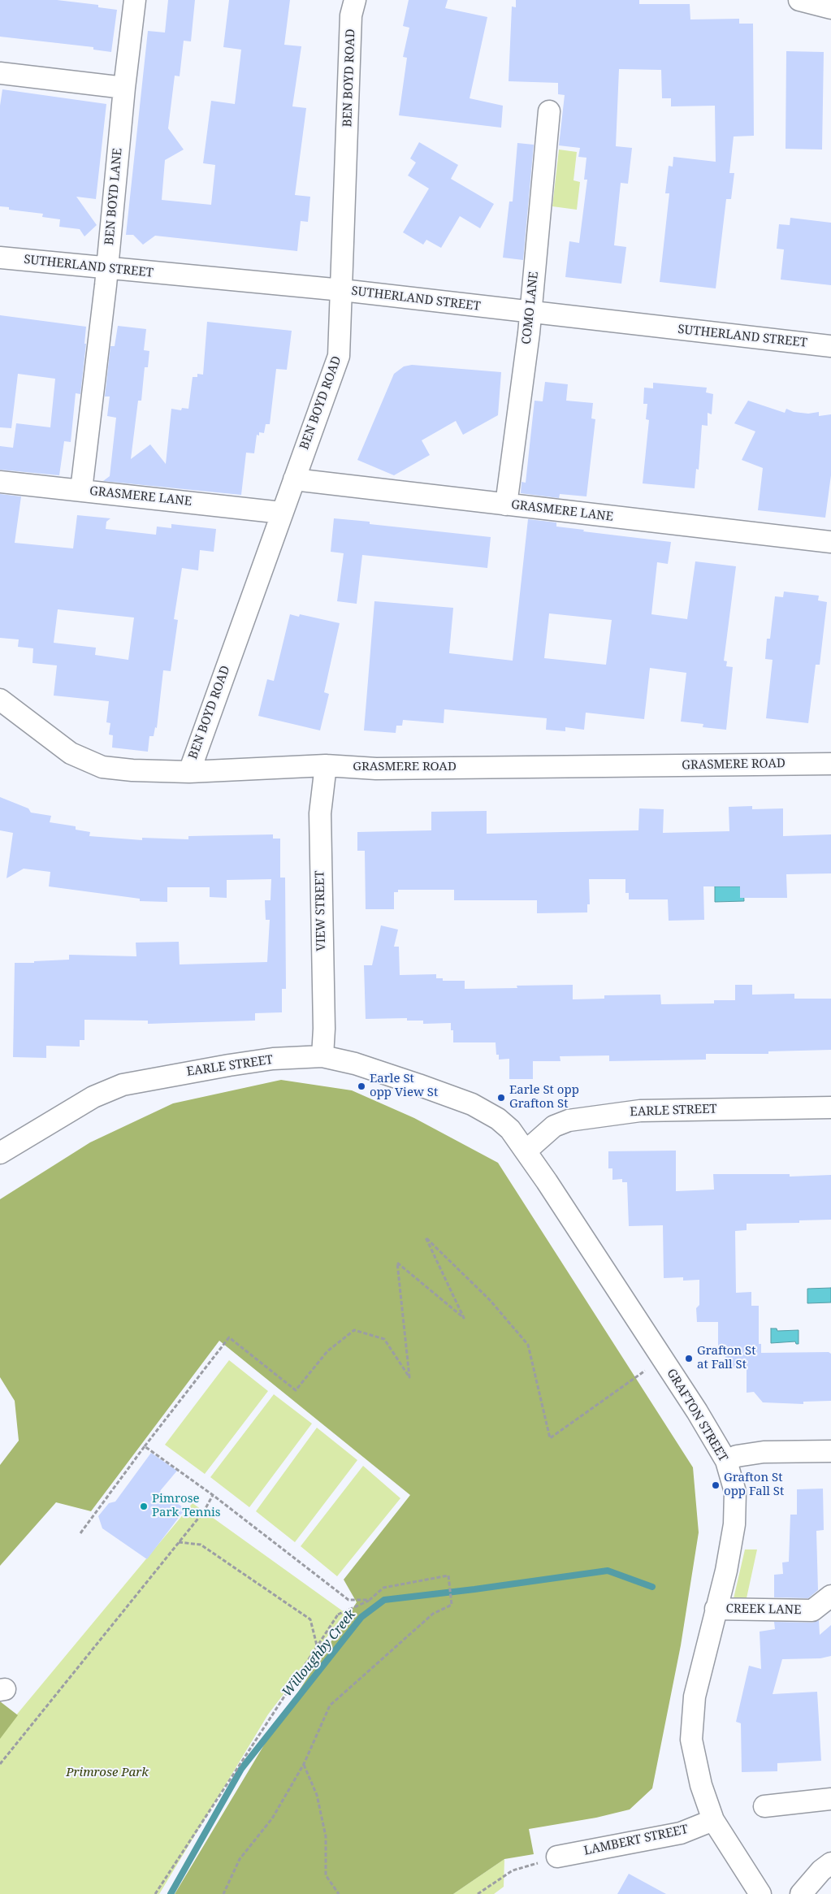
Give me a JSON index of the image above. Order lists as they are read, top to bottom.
{
  "streets": {
    "street": [
      "BEN BOYD ROAD",
      "BEN BOYD LANE",
      "SUTHERLAND STREET",
      "COMO LANE",
      "GRASMERE LANE",
      "GRASMERE ROAD",
      "VIEW STREET",
      "EARLE STREET",
      "GRAFTON STREET",
      "CREEK LANE",
      "LAMBERT STREET"
    ]
  },
  "crossings": [
    ["BEN BOYD ROAD", "SUTHERLAND STREET"],
    ["BEN BOYD ROAD", "GRASMERE LANE"],
    ["BEN BOYD ROAD", "GRASMERE ROAD"],
    ["BEN BOYD LANE", "SUTHERLAND STREET"],
    ["BEN BOYD LANE", "GRASMERE LANE"],
    ["SUTHERLAND STREET", "COMO LANE"],
    ["COMO LANE", "GRASMERE LANE"],
    ["GRASMERE ROAD", "VIEW STREET"],
    ["VIEW STREET", "EARLE STREET"],
    ["EARLE STREET", "GRAFTON STREET"],
    ["GRAFTON STREET", "CREEK LANE"],
    ["GRAFTON STREET", "LAMBERT STREET"]
  ],
  "water": ["Willoughby Creek"],
  "parks": ["Primrose Park"],
  "places": [
    "Earle St opp View St",
    "Earle St opp Grafton St",
    "Grafton St at Fall St",
    "Grafton St opp Fall St",
    "Pimrose Park Tennis"
  ]
}
